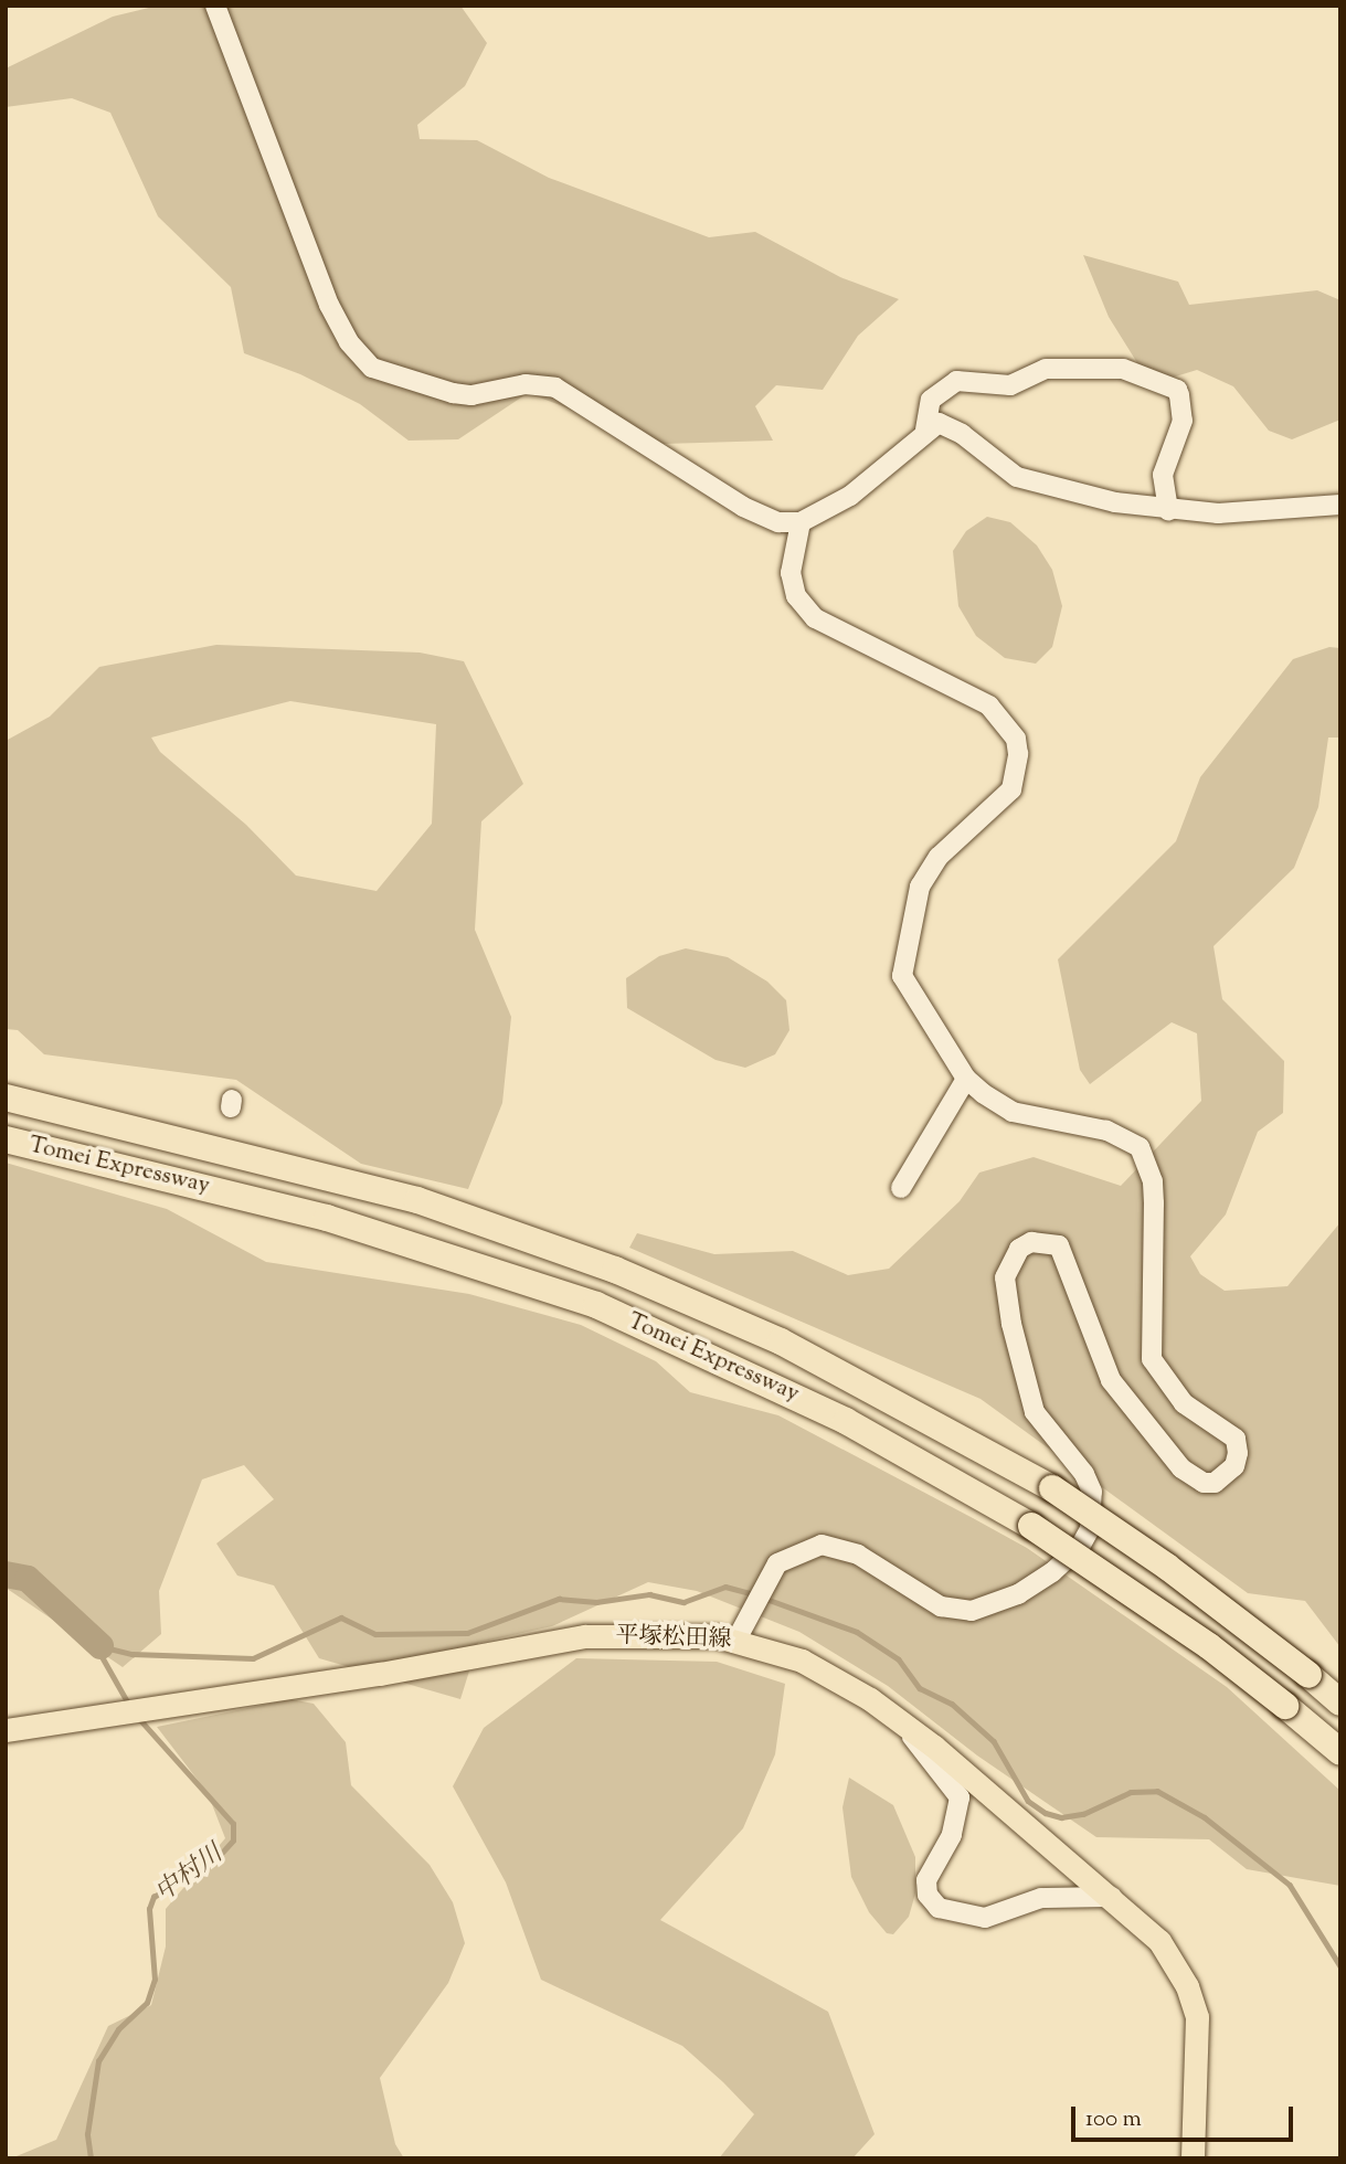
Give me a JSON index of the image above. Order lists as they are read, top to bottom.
{
  "streets": {
    "highway": ["Tomei Expressway"],
    "main road": ["平塚松田線"]
  },
  "water": ["中村川"],
  "scale_bar": "100 m"
}
